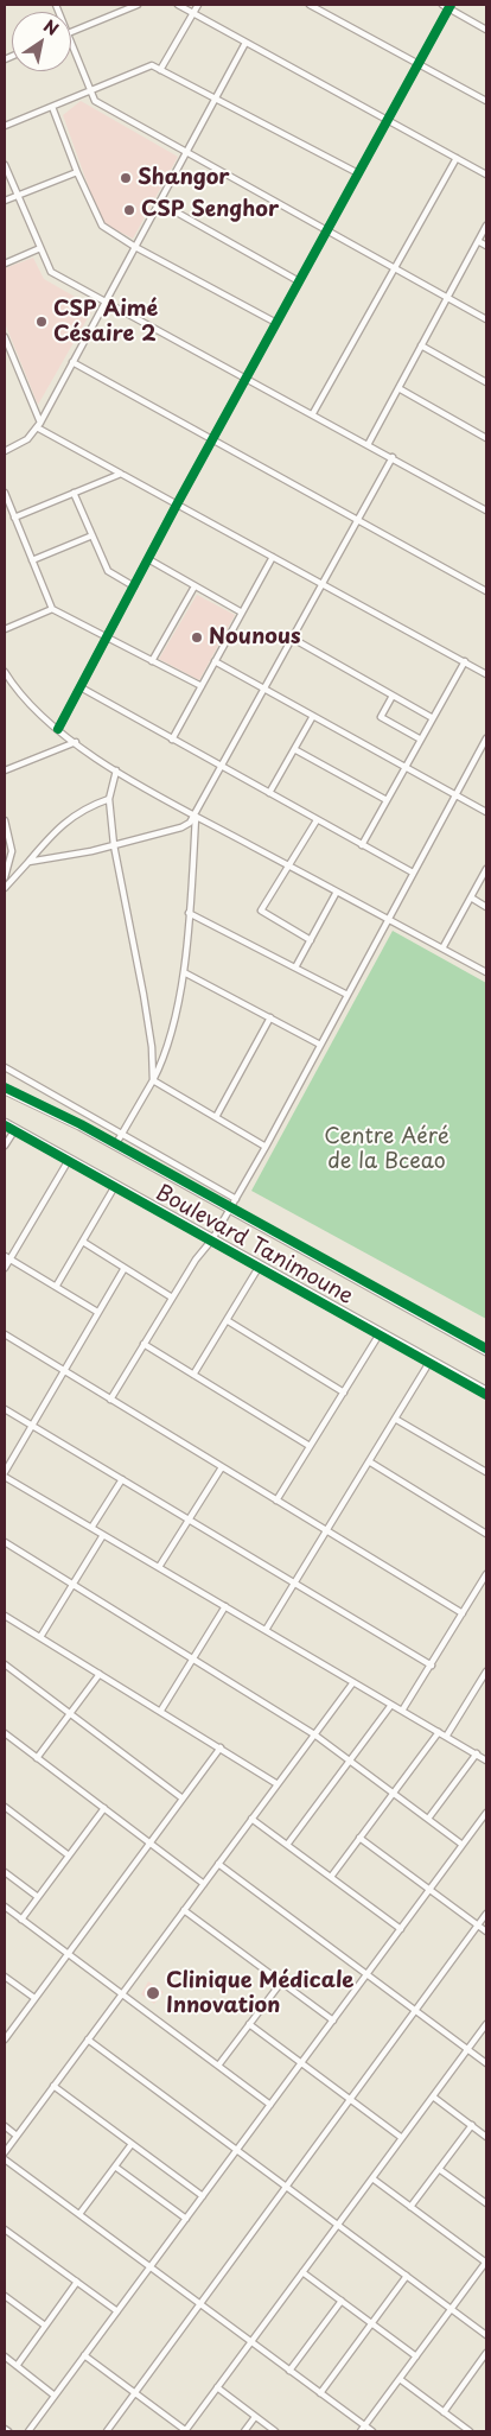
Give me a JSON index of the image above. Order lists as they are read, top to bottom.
{
  "streets": {
    "main road": ["Boulevard Tanimoune"]
  },
  "parks": ["Centre Aéré de la Bceao"],
  "places": [
    "Shangor",
    "CSP Senghor",
    "CSP Aimé Césaire 2",
    "Nounous",
    "Clinique Médicale Innovation"
  ],
  "north": "top right"
}
